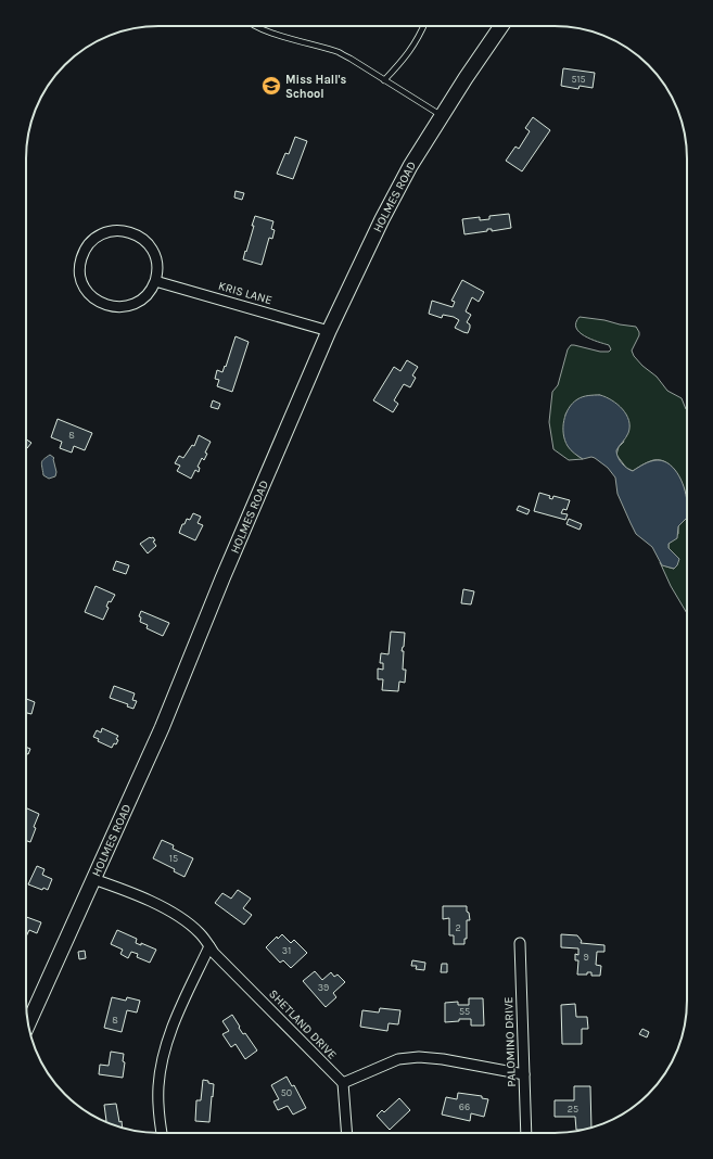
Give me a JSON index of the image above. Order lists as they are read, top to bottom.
{
  "streets": {
    "street": [
      "HOLMES ROAD",
      "KRIS LANE",
      "SHETLAND DRIVE",
      "PALOMINO DRIVE"
    ]
  },
  "crossings": [
    ["HOLMES ROAD", "KRIS LANE"],
    ["HOLMES ROAD", "SHETLAND DRIVE"]
  ],
  "places": {
    "school or university": ["Miss Hall's School"]
  },
  "house_numbers": [
    "515",
    "8",
    "15",
    "2",
    "31",
    "9",
    "39",
    "55",
    "8",
    "50",
    "66",
    "25"
  ]
}
